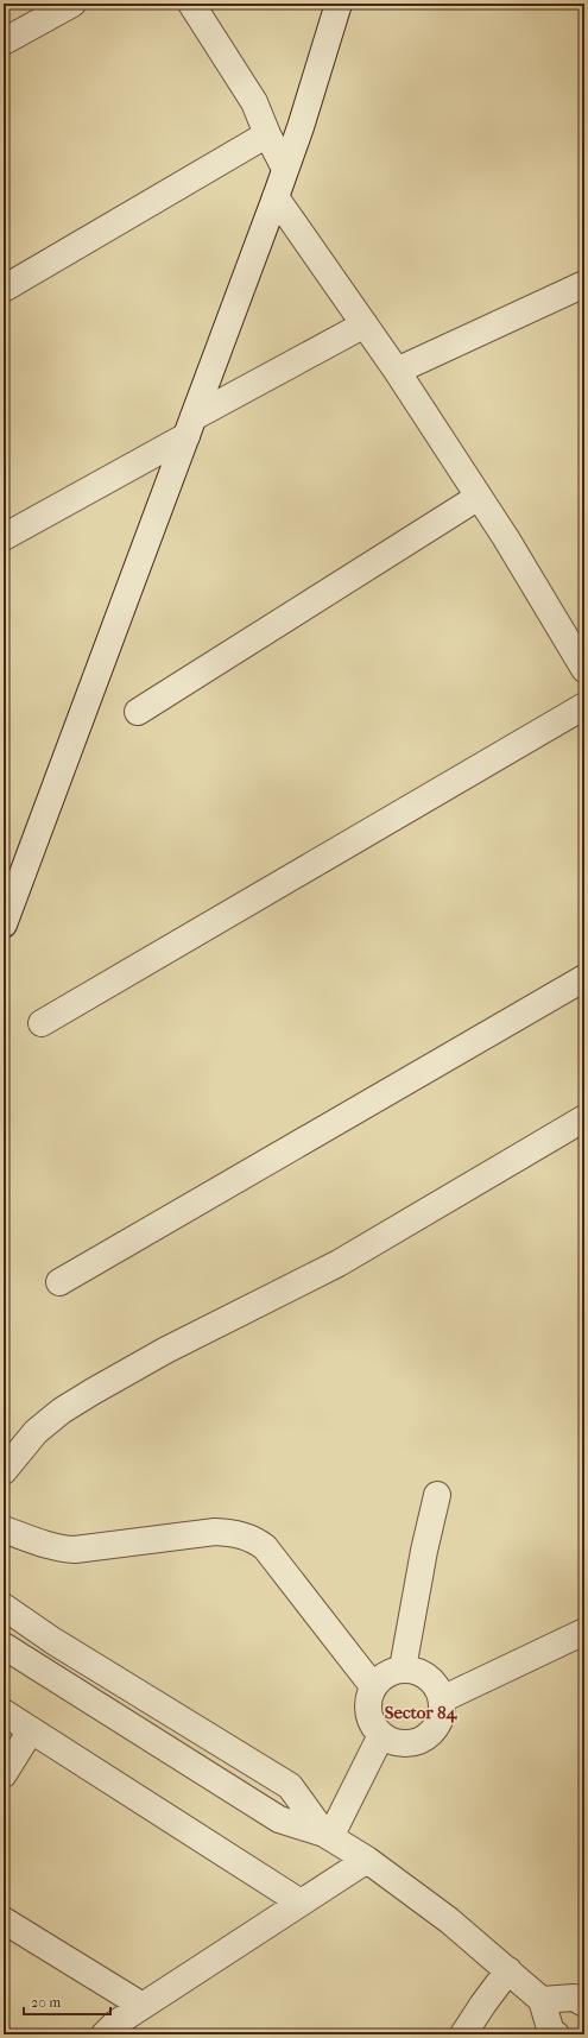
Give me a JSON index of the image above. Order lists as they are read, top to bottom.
{
  "districts": ["Sector 84"],
  "scale_bar": "20 m"
}
